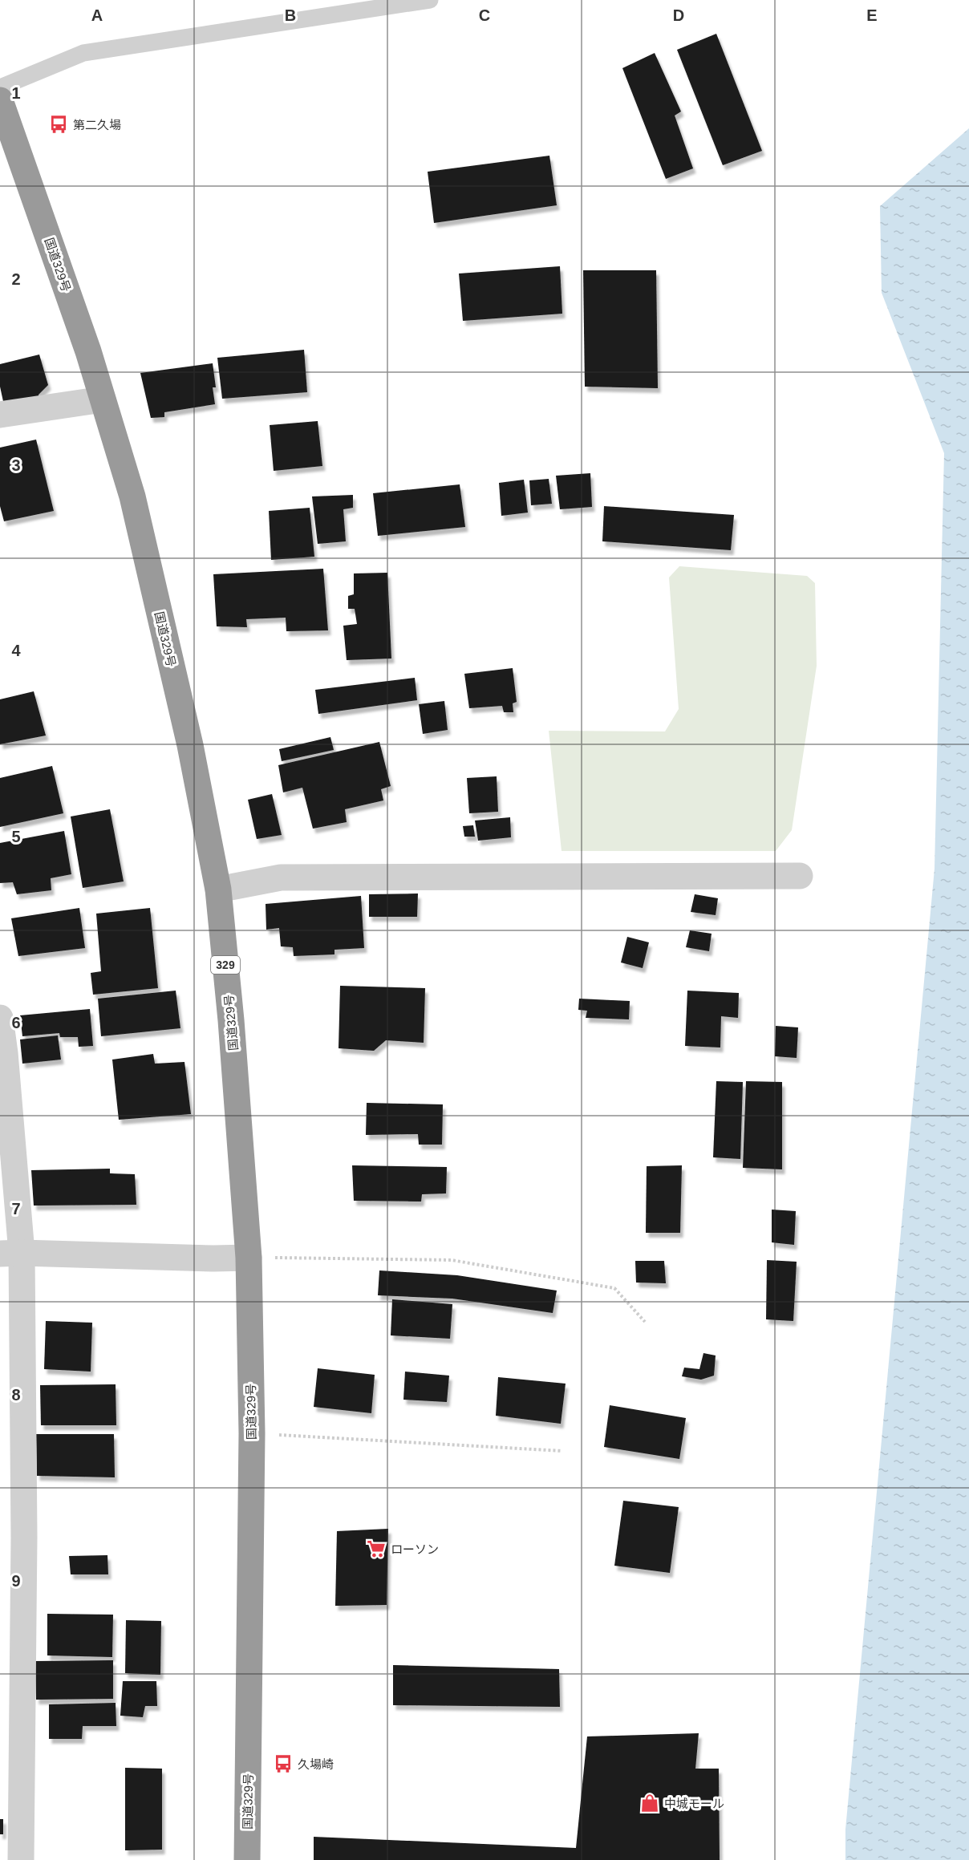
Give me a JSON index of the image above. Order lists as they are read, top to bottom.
{
  "streets": {
    "highway": ["国道329号", "329"]
  },
  "places": {
    "bus stop": ["第二久場", "久場崎"],
    "supermarket": ["ローソン"],
    "shop": ["中城モール"]
  },
  "grid": {
    "columns": [
      "A",
      "B",
      "C",
      "D",
      "E"
    ],
    "rows": [
      "1",
      "2",
      "3",
      "4",
      "5",
      "6",
      "7",
      "8",
      "9"
    ]
  }
}
